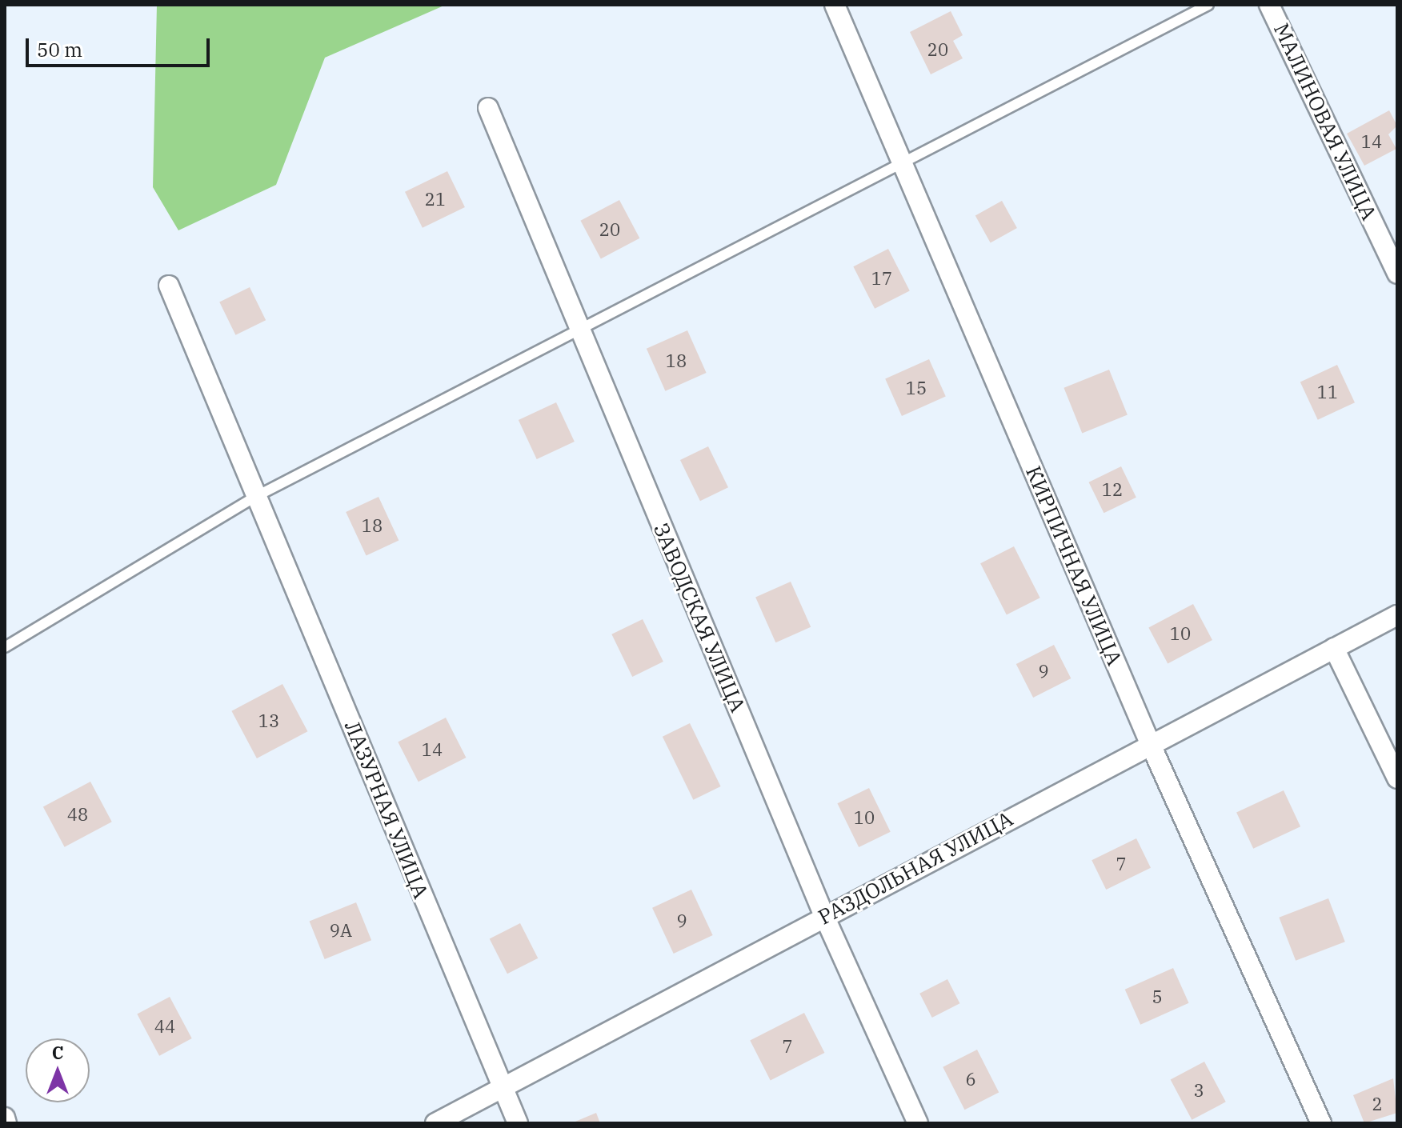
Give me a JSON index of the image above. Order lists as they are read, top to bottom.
{
  "streets": {
    "street": [
      "МАЛИНОВАЯ УЛИЦА",
      "КИРПИЧНАЯ УЛИЦА",
      "ЗАВОДСКАЯ УЛИЦА",
      "ЛАЗУРНАЯ УЛИЦА",
      "РАЗДОЛЬНАЯ УЛИЦА"
    ]
  },
  "crossings": [
    ["КИРПИЧНАЯ УЛИЦА", "РАЗДОЛЬНАЯ УЛИЦА"],
    ["ЗАВОДСКАЯ УЛИЦА", "РАЗДОЛЬНАЯ УЛИЦА"],
    ["ЛАЗУРНАЯ УЛИЦА", "РАЗДОЛЬНАЯ УЛИЦА"]
  ],
  "house_numbers": [
    "20",
    "14",
    "21",
    "20",
    "17",
    "18",
    "15",
    "11",
    "12",
    "18",
    "10",
    "9",
    "13",
    "14",
    "48",
    "10",
    "7",
    "9",
    "9А",
    "5",
    "44",
    "7",
    "6",
    "3",
    "2"
  ],
  "scale_bar": "50 m",
  "north": "top"
}
